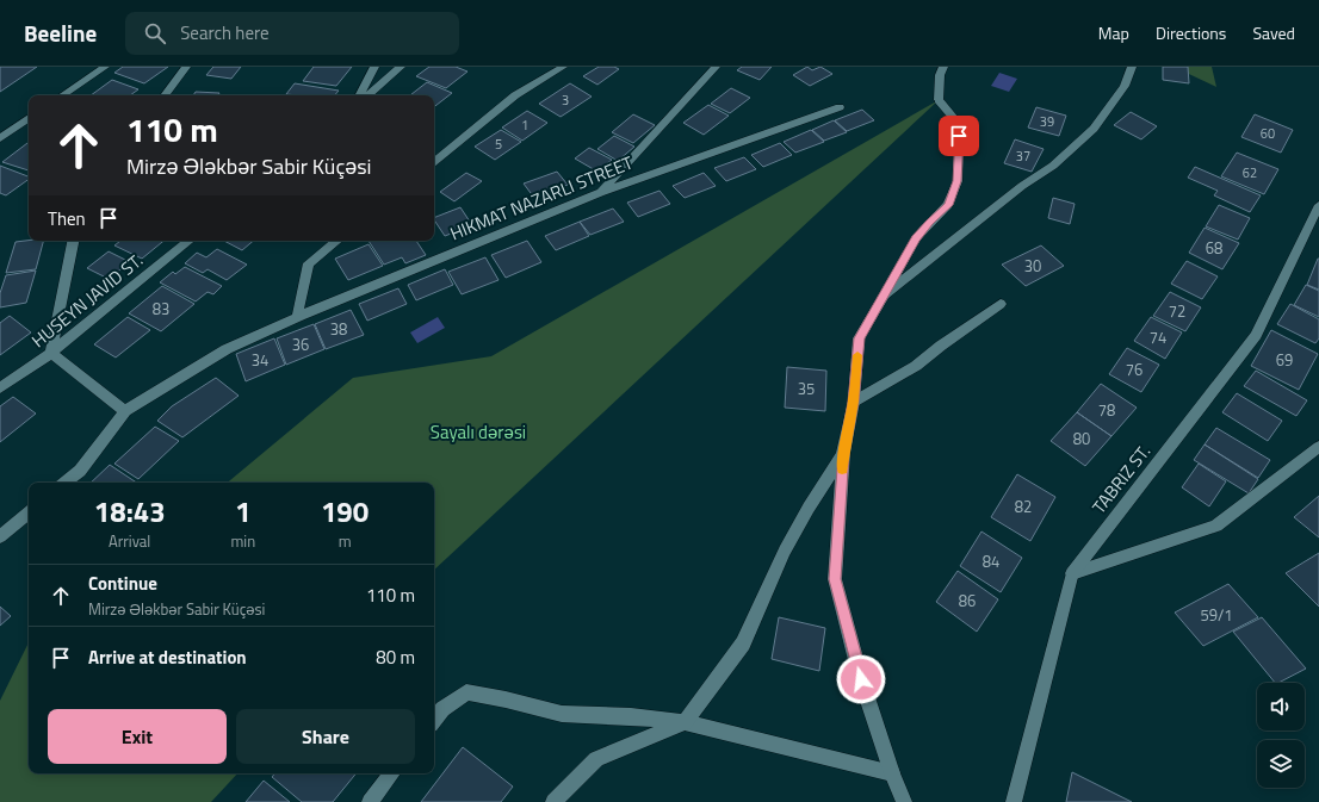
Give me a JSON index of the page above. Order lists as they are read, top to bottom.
{
  "streets": {
    "street": ["HIKMAT NAZARLI STREET", "HUSEYN JAVID ST.", "TABRIZ ST."]
  },
  "parks": ["Sayalı dərəsi"],
  "house_numbers": [
    "3",
    "39",
    "1",
    "60",
    "5",
    "37",
    "62",
    "68",
    "30",
    "83",
    "72",
    "38",
    "74",
    "36",
    "34",
    "69",
    "76",
    "35",
    "78",
    "80",
    "82",
    "84",
    "86",
    "59/1"
  ],
  "page": {
    "header": "Beeline",
    "search": "Search here",
    "nav": ["Map", "Directions", "Saved"],
    "turn": ["110 m", "Mirzə Ələkbər Sabir Küçəsi"],
    "then": "Then",
    "eta": [
      "18:43",
      "Arrival",
      "1",
      "min",
      "190",
      "m"
    ],
    "list": [
      {
        "name": "Continue",
        "note": "Mirzə Ələkbər Sabir Küçəsi",
        "value": "110 m"
      },
      {
        "name": "Arrive at destination",
        "value": "80 m"
      }
    ],
    "buttons": ["Exit", "Share"]
  }
}
